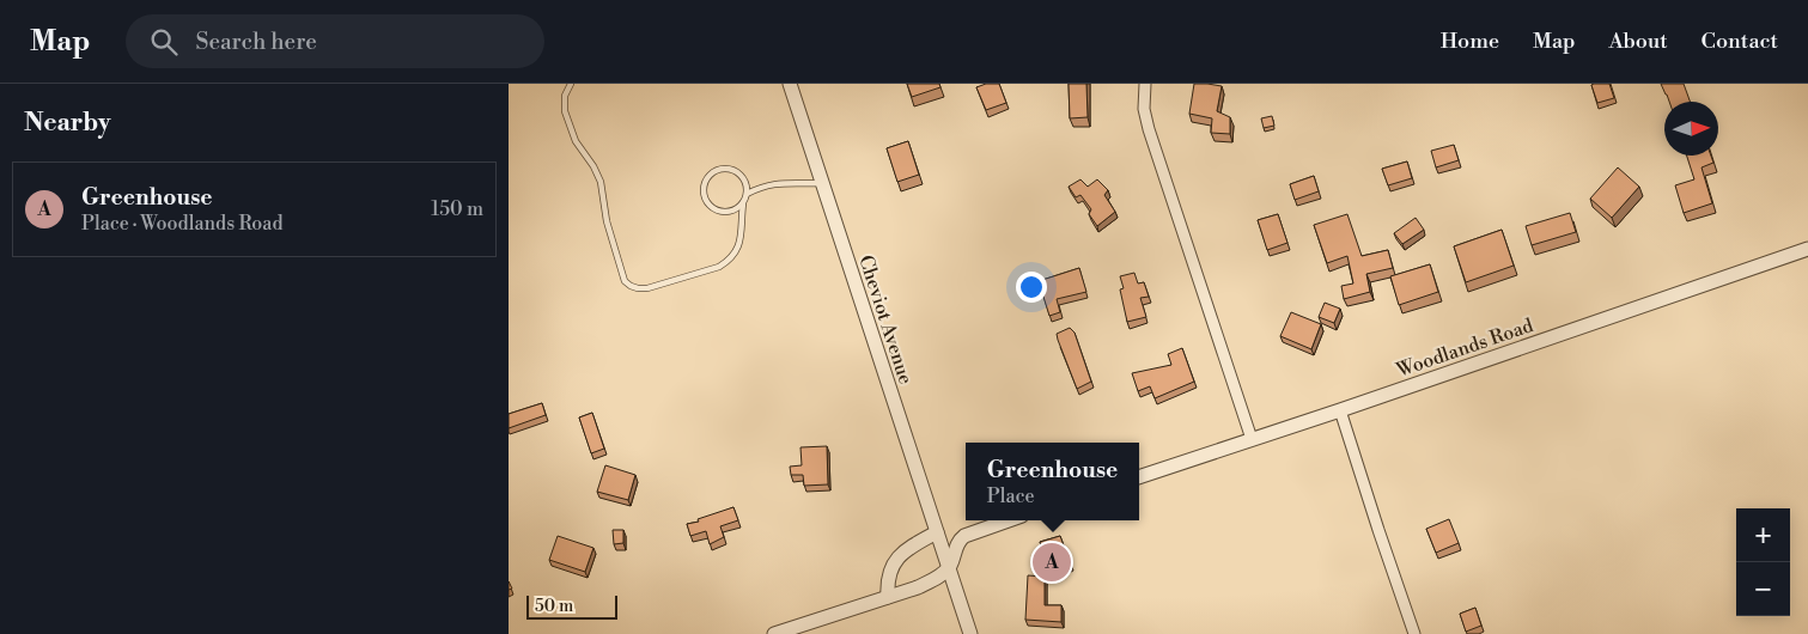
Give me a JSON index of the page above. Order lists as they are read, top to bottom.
{
  "streets": {
    "street": ["Cheviot Avenue", "Woodlands Road"]
  },
  "scale_bar": "50 m",
  "north": "right",
  "page": {
    "header": "Map",
    "search": "Search here",
    "nav": [
      "Home",
      "Map",
      "About",
      "Contact"
    ],
    "heading": "Nearby",
    "list": [
      {
        "mark": "A",
        "name": "Greenhouse",
        "note": "Place · Woodlands Road",
        "value": "150 m"
      }
    ],
    "popup": ["Greenhouse", "Place"],
    "map_buttons": ["+", "−"],
    "pins": "A",
    "scale": "50 m"
  }
}
